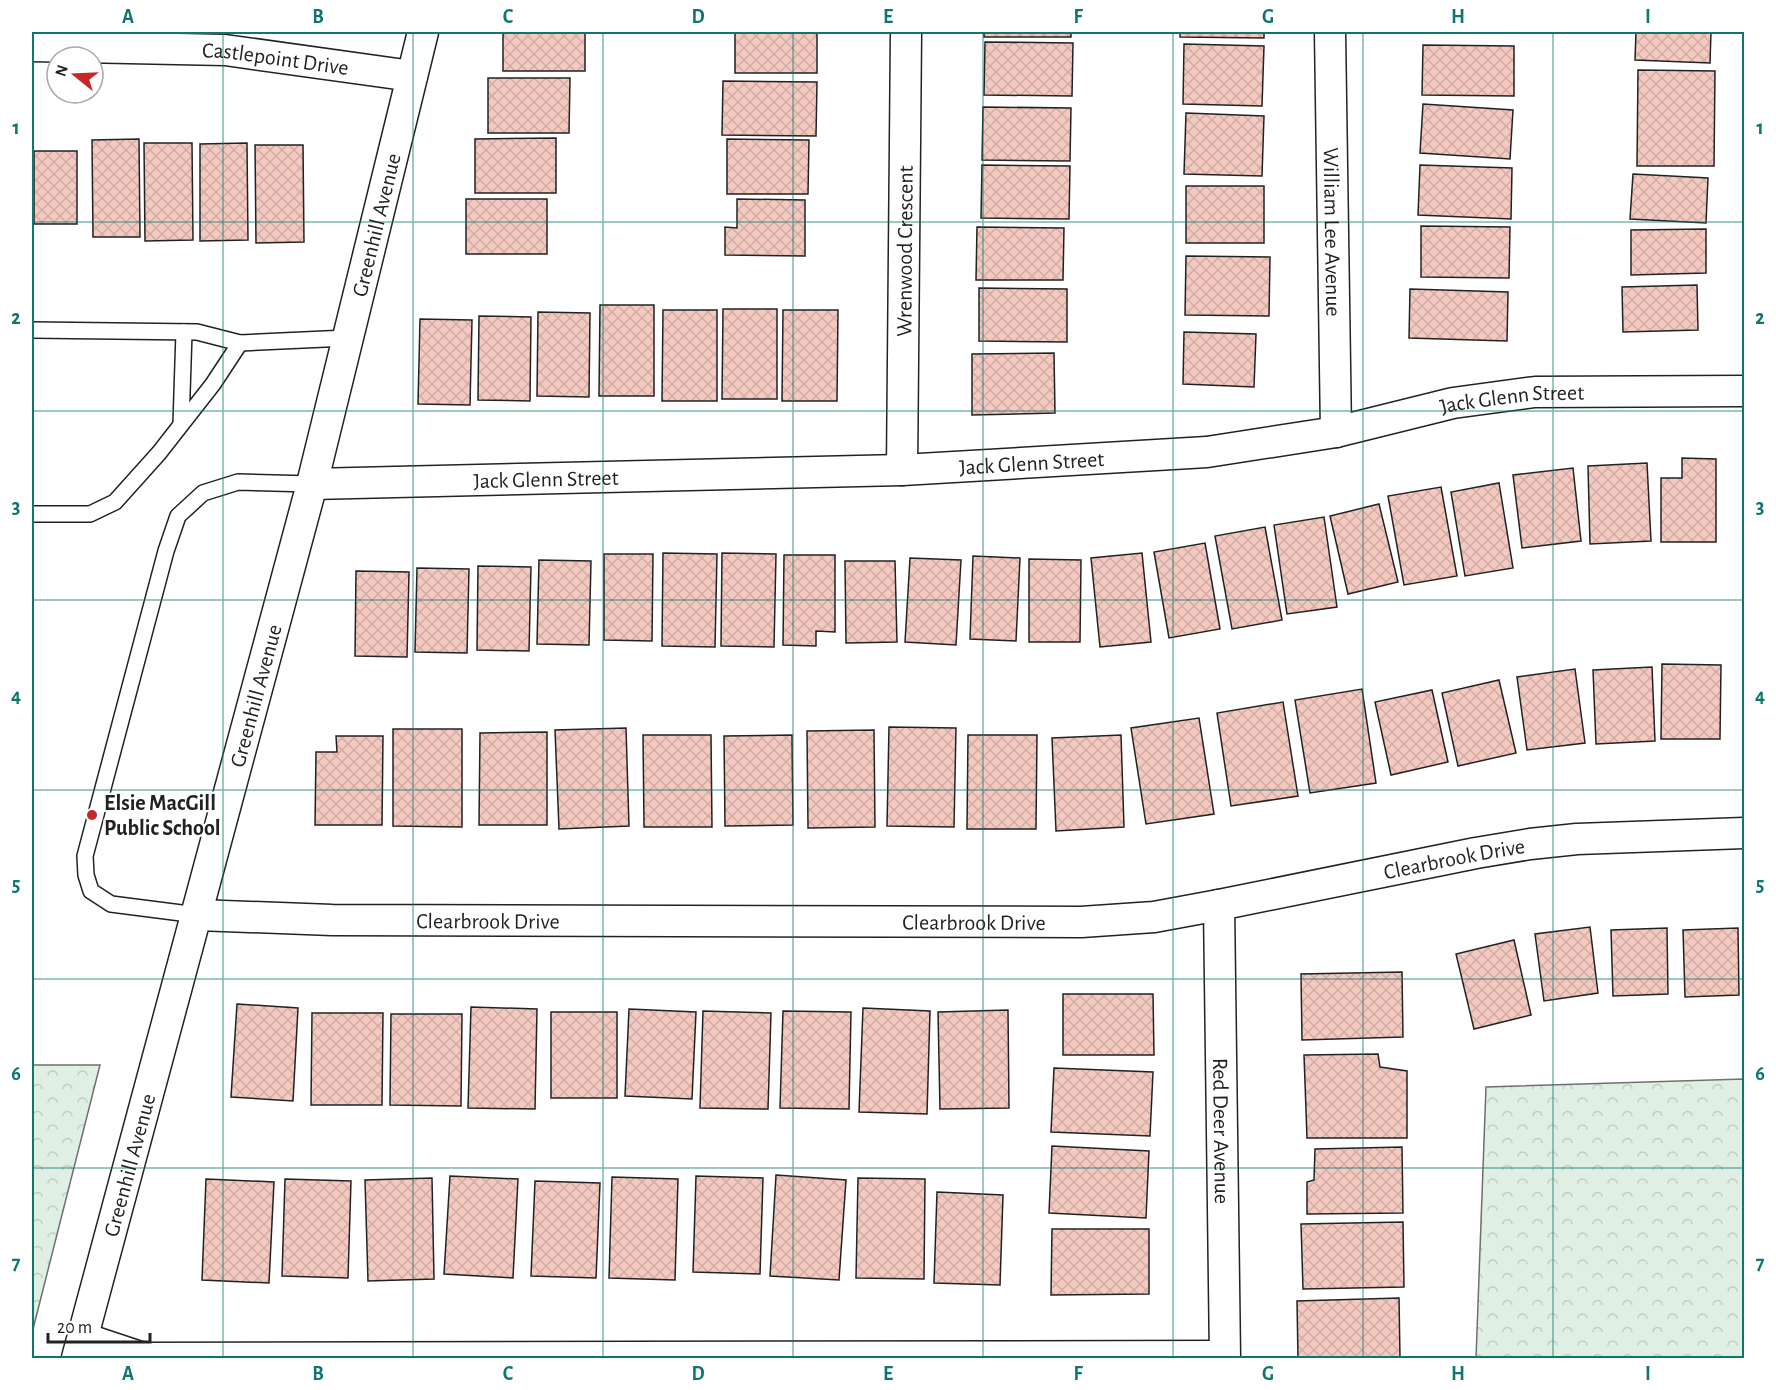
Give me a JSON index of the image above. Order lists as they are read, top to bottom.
{
  "streets": {
    "street": [
      "Castlepoint Drive",
      "Greenhill Avenue",
      "William Lee Avenue",
      "Wrenwood Crescent",
      "Jack Glenn Street",
      "Clearbrook Drive",
      "Red Deer Avenue"
    ]
  },
  "crossings": [
    ["Castlepoint Drive", "Greenhill Avenue"],
    ["Greenhill Avenue", "Jack Glenn Street"],
    ["Greenhill Avenue", "Clearbrook Drive"],
    ["William Lee Avenue", "Jack Glenn Street"],
    ["Wrenwood Crescent", "Jack Glenn Street"],
    ["Clearbrook Drive", "Red Deer Avenue"]
  ],
  "places": ["Elsie MacGill Public School"],
  "scale_bar": "20 m",
  "north": "left",
  "grid": {
    "columns": [
      "A",
      "B",
      "C",
      "D",
      "E",
      "F",
      "G",
      "H",
      "I"
    ],
    "rows": [
      "1",
      "2",
      "3",
      "4",
      "5",
      "6",
      "7"
    ]
  }
}
